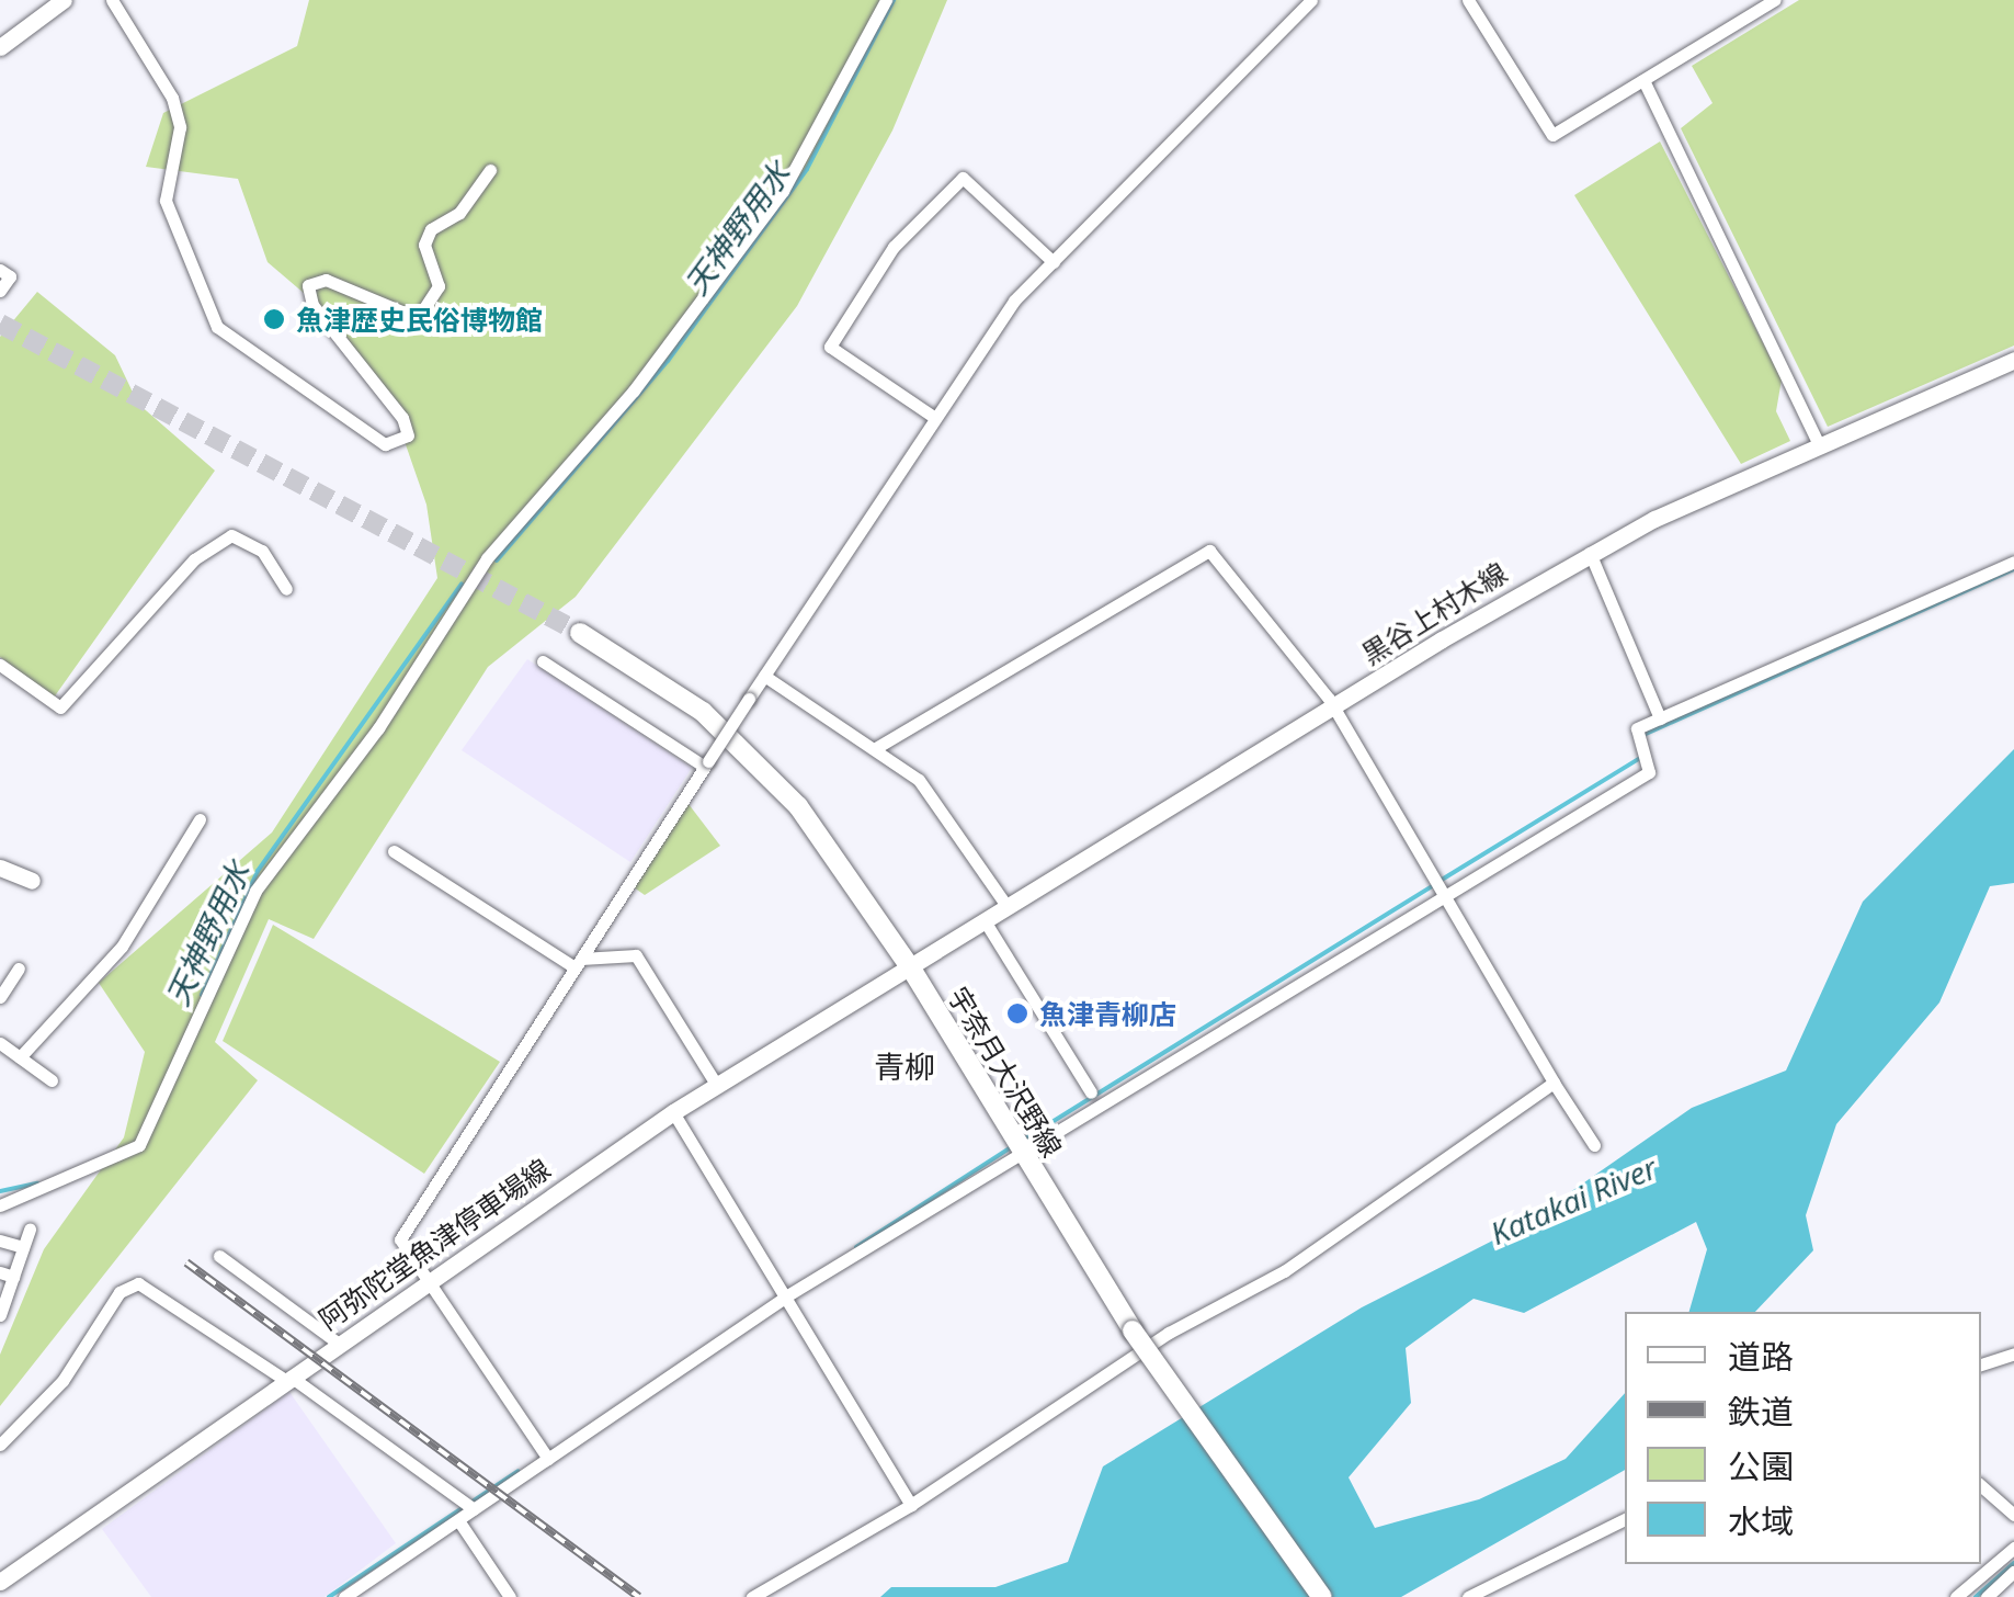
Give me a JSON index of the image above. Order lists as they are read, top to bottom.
{
  "streets": {
    "main road": ["黒谷上村木線", "宇奈月大沢野線", "阿弥陀堂魚津停車場線"]
  },
  "crossings": [
    ["黒谷上村木線", "宇奈月大沢野線"],
    ["黒谷上村木線", "阿弥陀堂魚津停車場線"],
    ["宇奈月大沢野線", "阿弥陀堂魚津停車場線"]
  ],
  "districts": ["青柳"],
  "water": ["天神野用水", "Katakai River"],
  "places": ["魚津歴史民俗博物館", "魚津青柳店"],
  "legend": [
    "道路",
    "鉄道",
    "公園",
    "水域"
  ]
}
